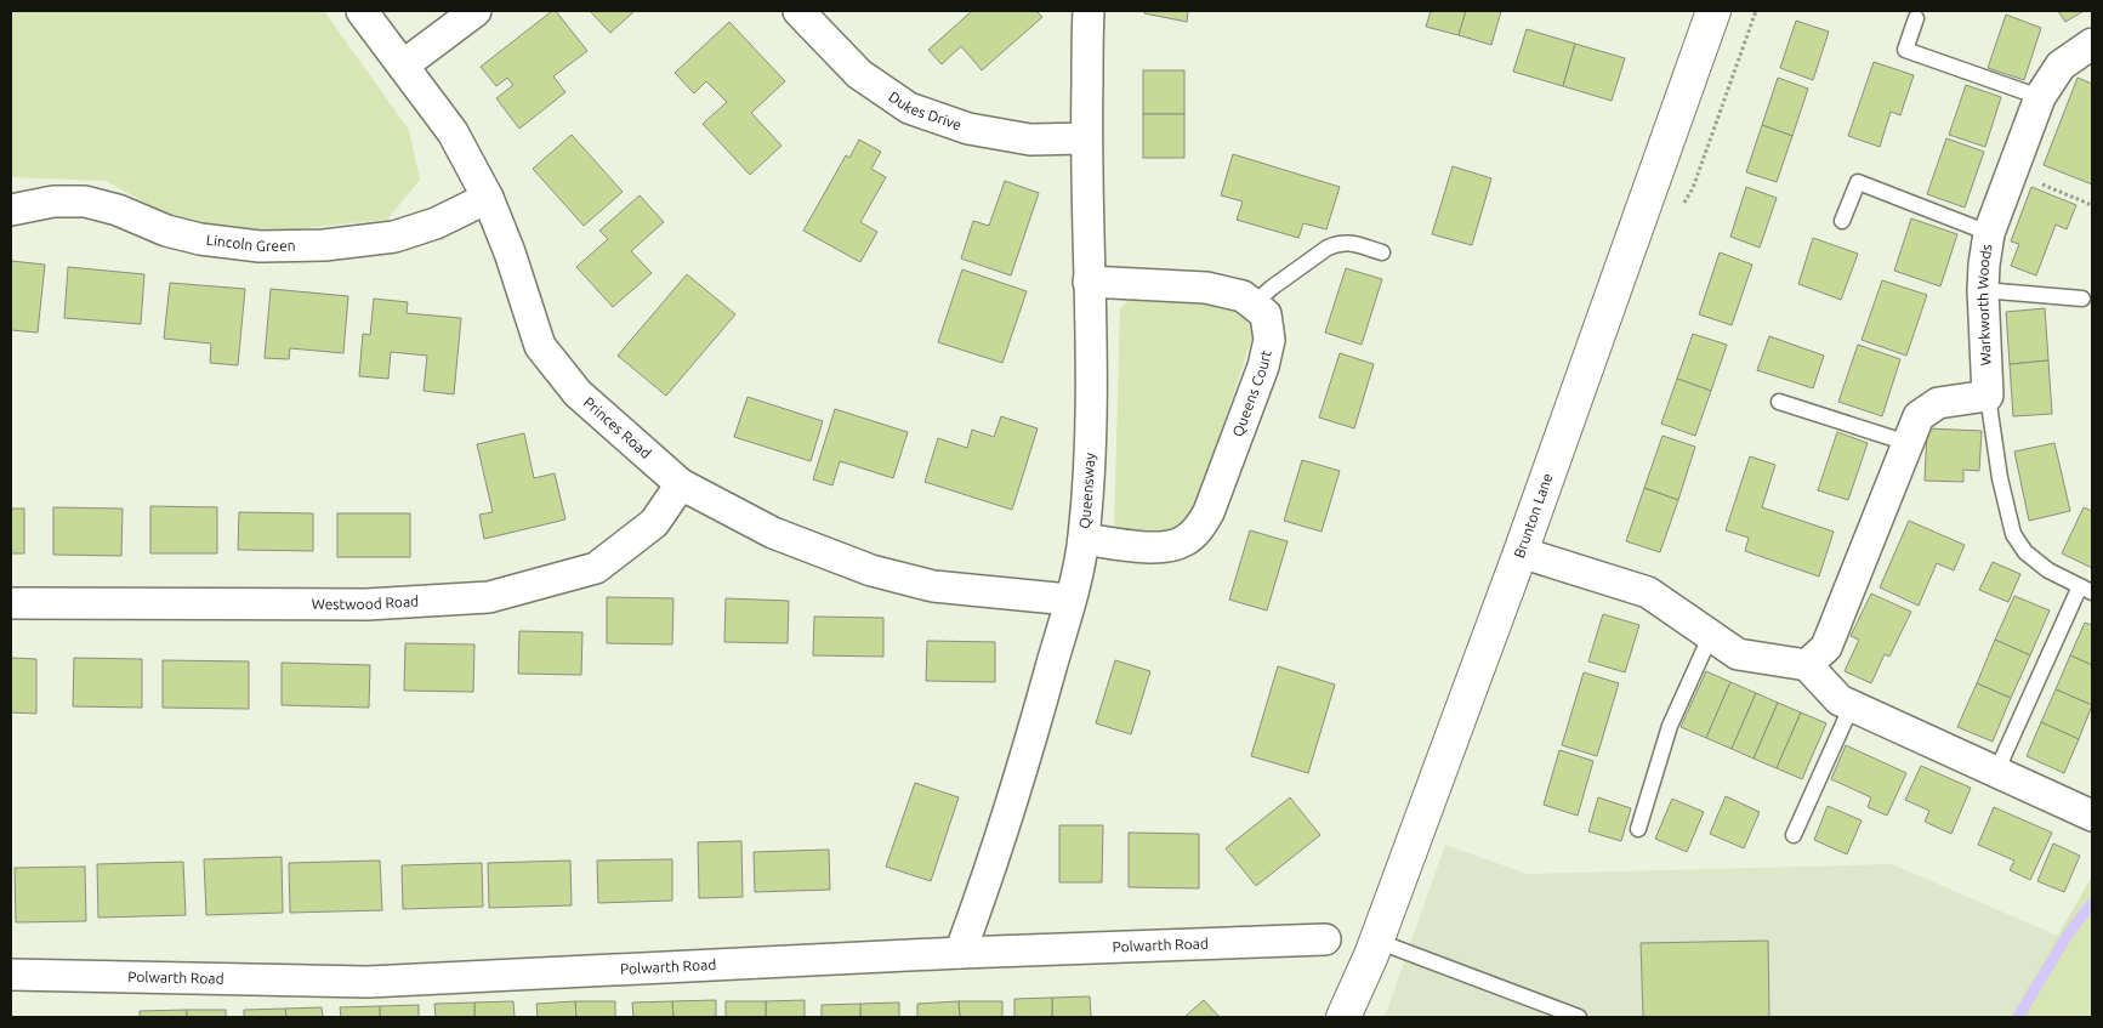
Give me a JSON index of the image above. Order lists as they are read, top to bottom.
{
  "streets": {
    "street": [
      "Dukes Drive",
      "Lincoln Green",
      "Warkworth Woods",
      "Queens Court",
      "Princes Road",
      "Queensway",
      "Brunton Lane",
      "Westwood Road",
      "Polwarth Road"
    ]
  },
  "crossings": [
    ["Dukes Drive", "Queensway"],
    ["Lincoln Green", "Princes Road"],
    ["Queens Court", "Queensway"],
    ["Princes Road", "Queensway"],
    ["Princes Road", "Westwood Road"],
    ["Queensway", "Polwarth Road"]
  ]
}
